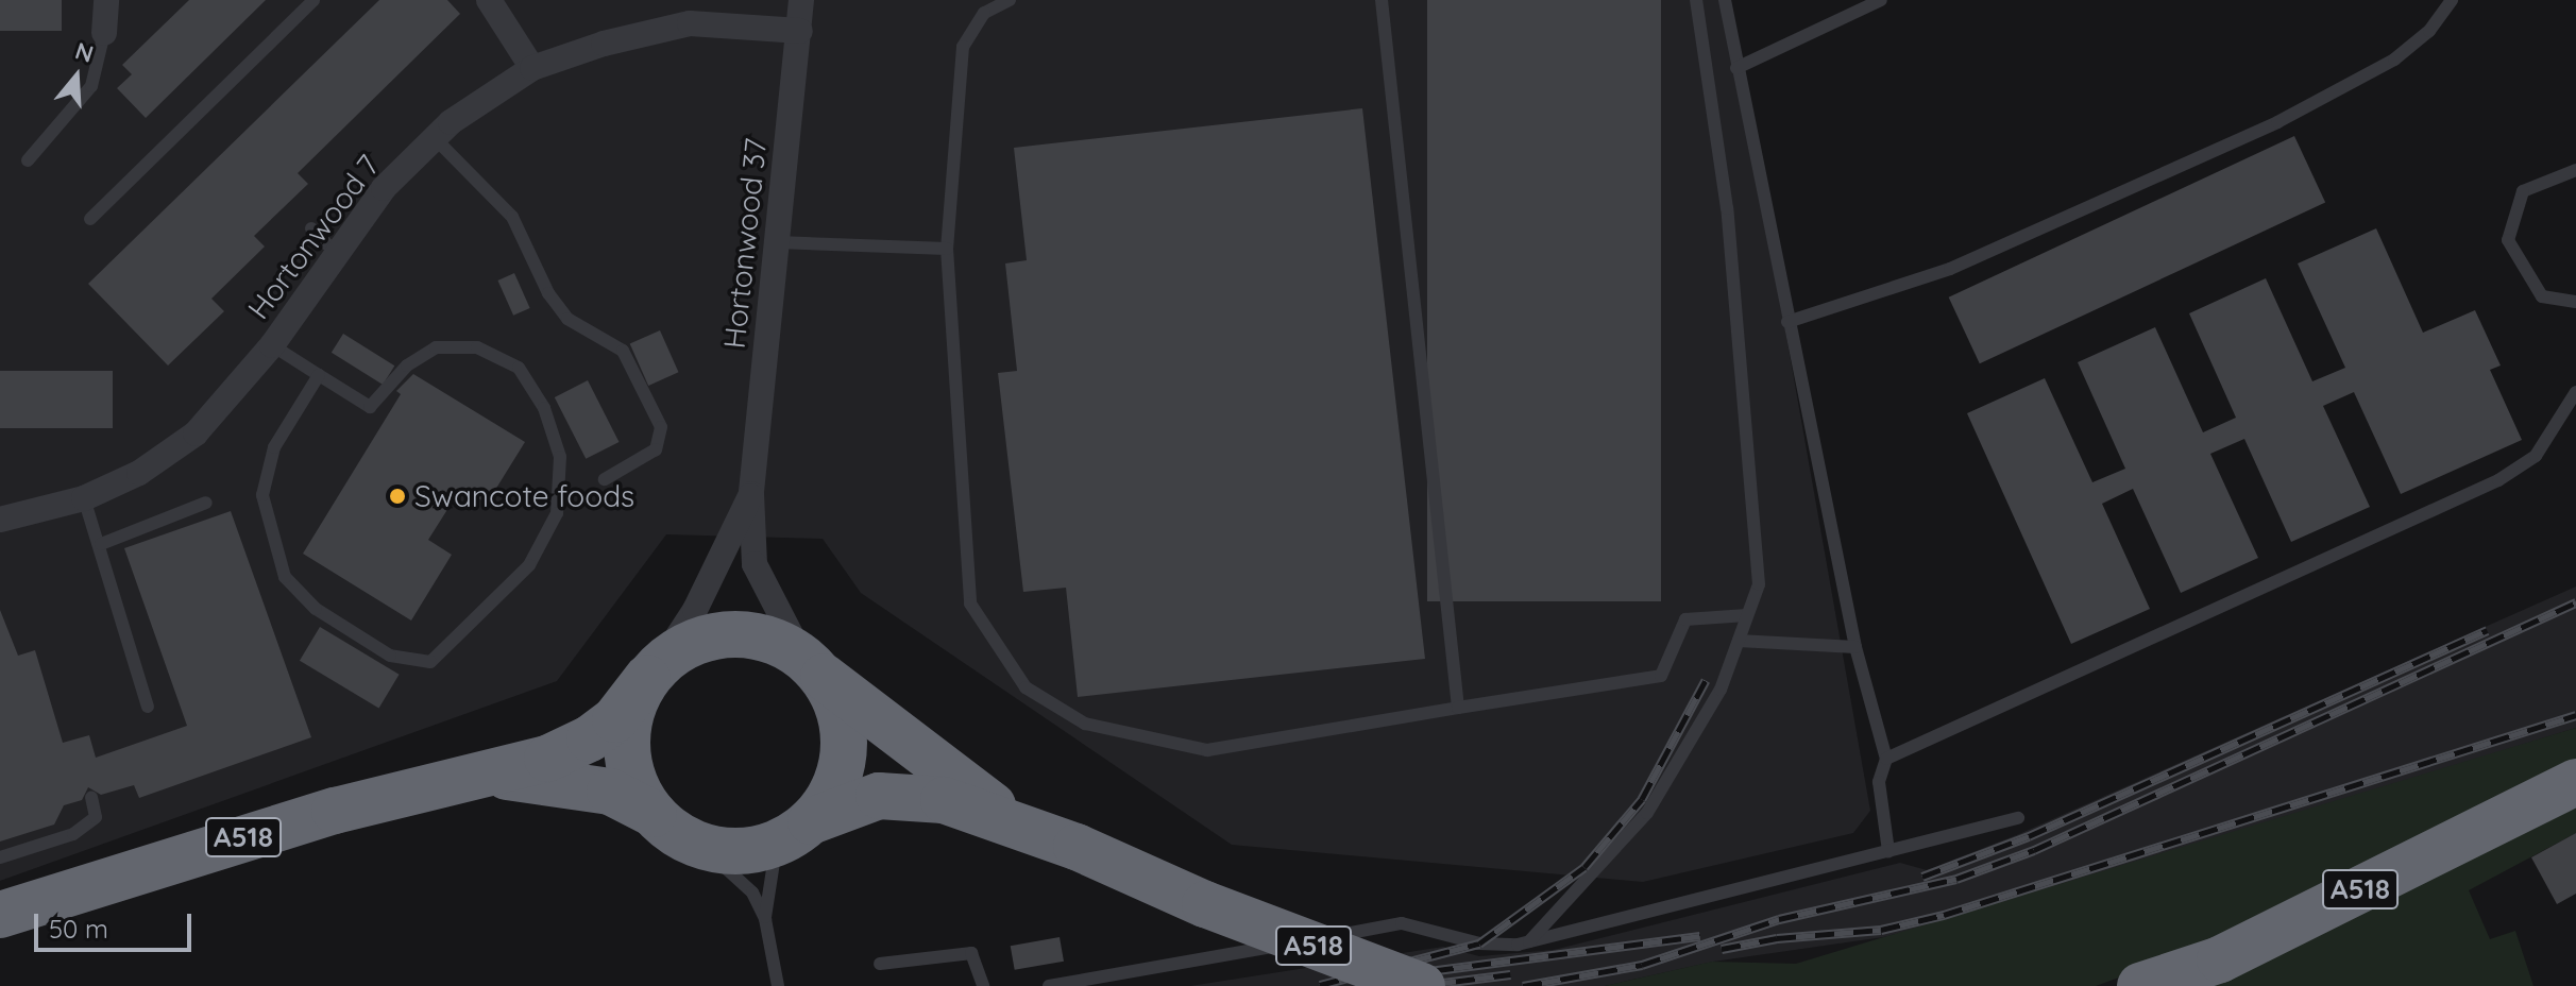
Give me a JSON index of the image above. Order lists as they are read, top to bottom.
{
  "streets": {
    "highway": ["A518"],
    "street": ["Hortonwood 7", "Hortonwood 37"]
  },
  "crossings": [
    ["Hortonwood 7", "Hortonwood 37"],
    ["Hortonwood 37", "A518"]
  ],
  "places": ["Swancote foods"],
  "scale_bar": "50 m",
  "north": "top"
}
